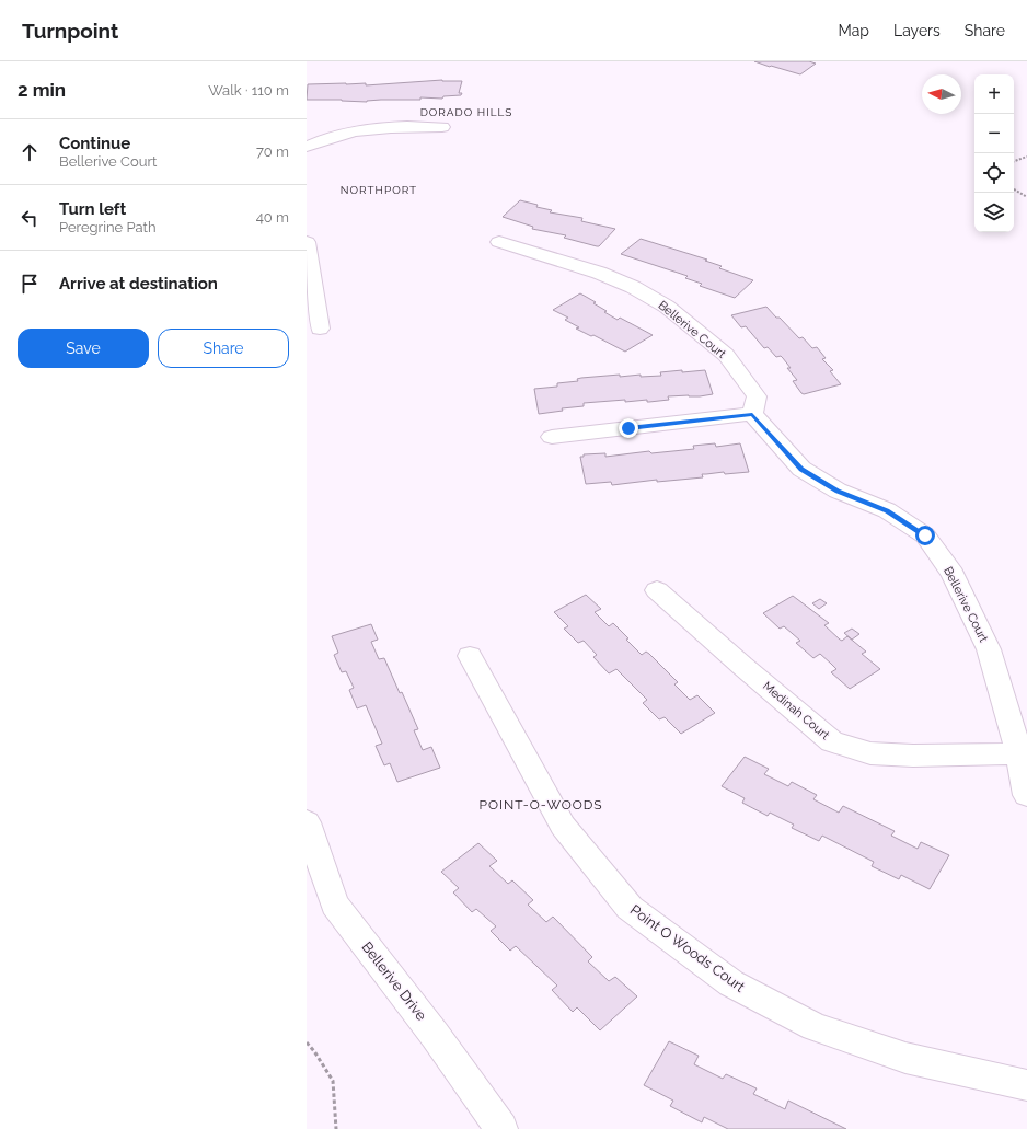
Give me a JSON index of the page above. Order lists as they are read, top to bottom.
{
  "streets": {
    "street": [
      "Bellerive Court",
      "Medinah Court",
      "Point O Woods Court",
      "Bellerive Drive"
    ]
  },
  "crossings": [
    ["Bellerive Court", "Medinah Court"]
  ],
  "districts": ["DORADO HILLS", "NORTHPORT", "POINT-O-WOODS"],
  "north": "left",
  "page": {
    "header": "Turnpoint",
    "nav": ["Map", "Layers", "Share"],
    "heading": ["2 min", "Walk · 110 m"],
    "map_buttons": ["+", "−"],
    "list": [
      ["Continue", "Bellerive Court", "70 m"],
      ["Turn left", "Peregrine Path", "40 m"],
      "Arrive at destination"
    ],
    "buttons": ["Save", "Share"]
  }
}
